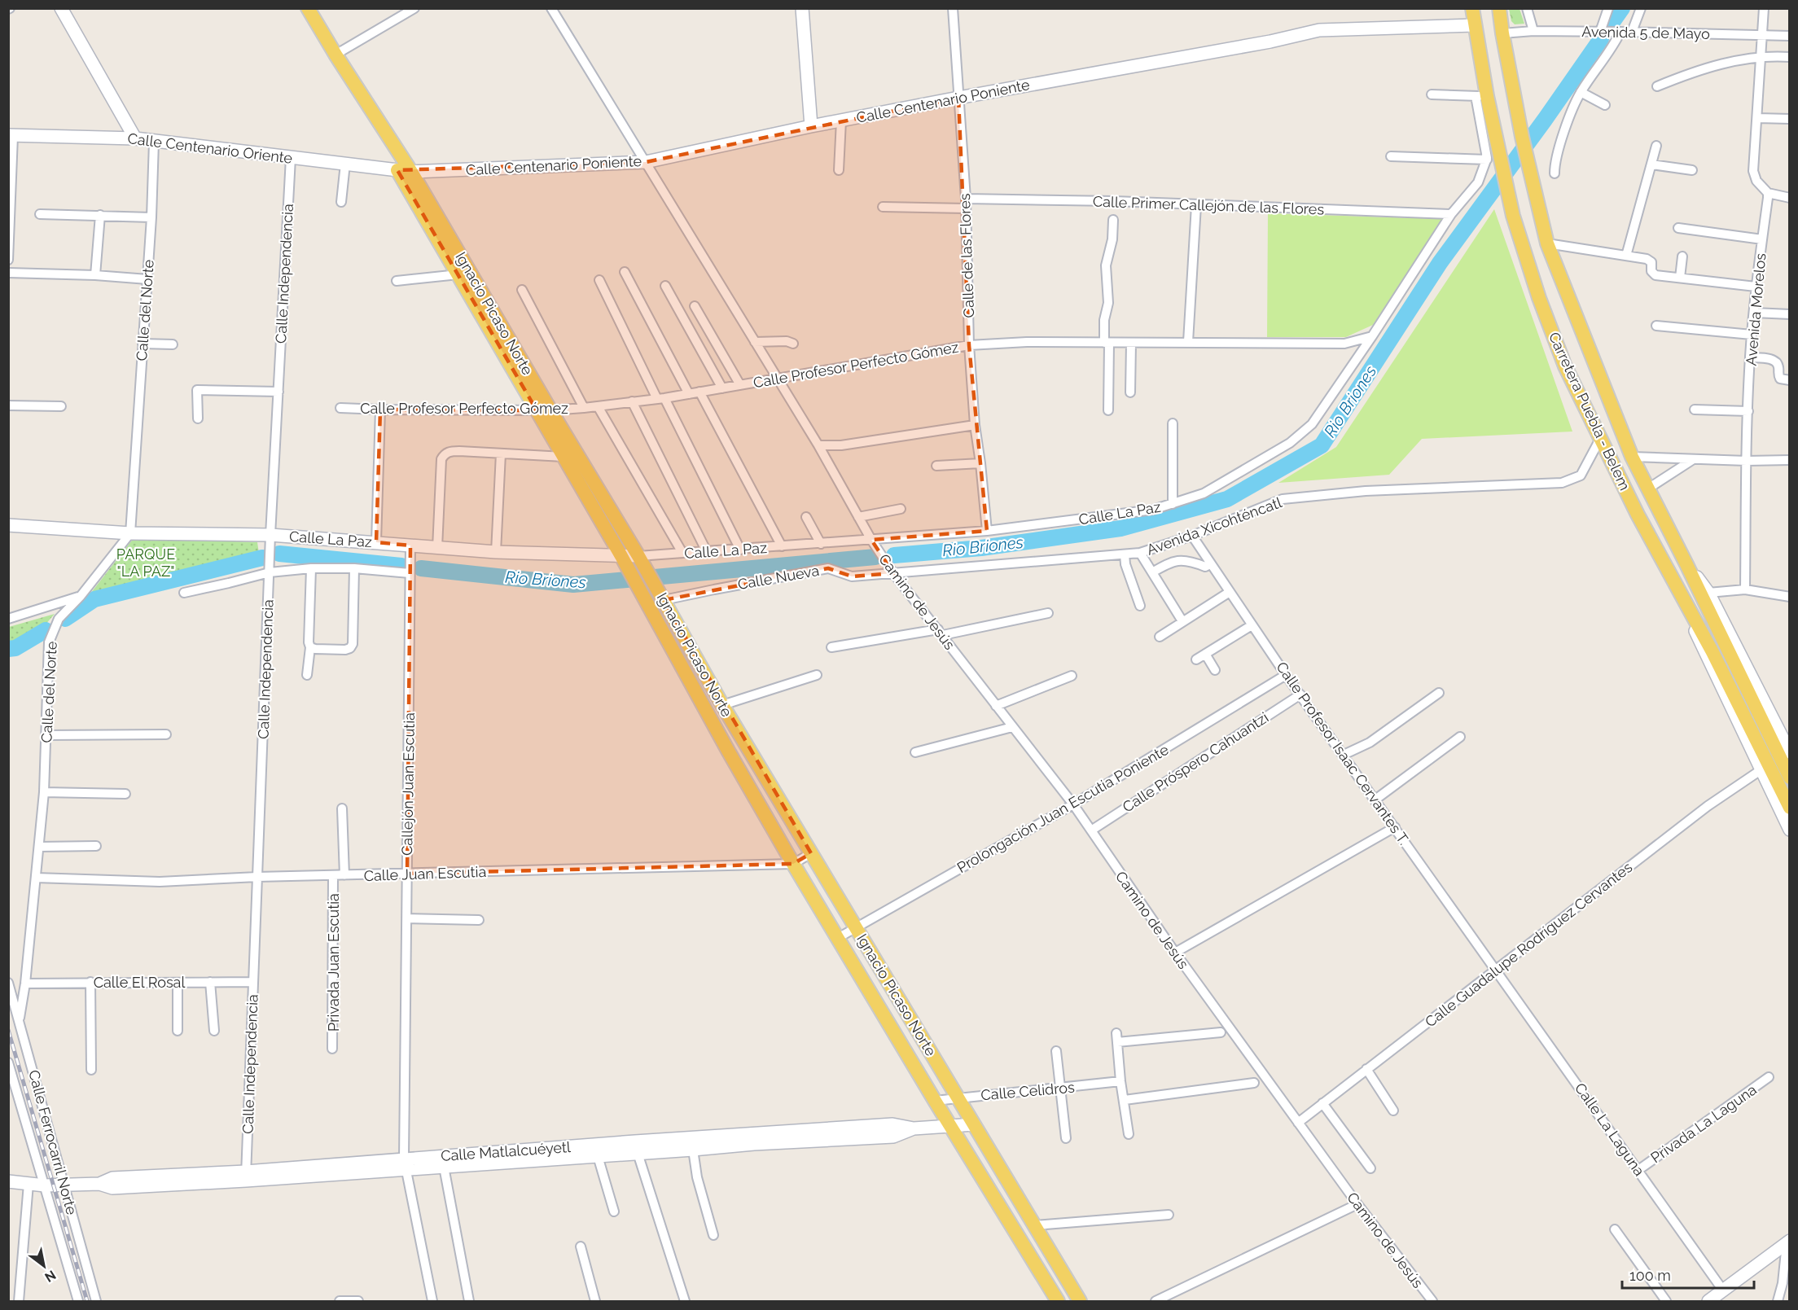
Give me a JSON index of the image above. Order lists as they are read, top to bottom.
{
  "streets": {
    "main road": [
      "Calle Centenario Poniente",
      "Calle Centenario Oriente",
      "Ignacio Picaso Norte",
      "Carretera Puebla - Belem",
      "Calle La Paz",
      "Calle Matlalcuéyetl"
    ],
    "street": [
      "Avenida 5 de Mayo",
      "Calle Primer Callejón de las Flores",
      "Calle de las Flores",
      "Calle Independencia",
      "Avenida Morelos",
      "Calle del Norte",
      "Calle Profesor Perfecto Gómez",
      "Avenida Xicohténcatl",
      "Calle Nueva",
      "Camino de Jesús",
      "Calle Profesor Isaac Cervantes T.",
      "Calle Próspero Cahuantzi",
      "Callejón Juan Escutia",
      "Prolongación Juan Escutia Poniente",
      "Calle Juan Escutia",
      "Calle Guadalupe Rodríguez Cervantes",
      "Privada Juan Escutia",
      "Calle El Rosal",
      "Calle Celidros",
      "Privada La Laguna",
      "Calle La Laguna",
      "Calle Ferrocarril Norte"
    ]
  },
  "crossings": [
    ["Avenida 5 de Mayo", "Carretera Puebla - Belem"],
    ["Calle Centenario Poniente", "Calle Centenario Oriente"],
    ["Calle Centenario Poniente", "Calle de las Flores"],
    ["Calle Centenario Poniente", "Ignacio Picaso Norte"],
    ["Calle Centenario Poniente", "Carretera Puebla - Belem"],
    ["Calle Centenario Poniente", "Camino de Jesús"],
    ["Calle Centenario Oriente", "Calle Independencia"],
    ["Calle Centenario Oriente", "Calle del Norte"],
    ["Calle Centenario Oriente", "Ignacio Picaso Norte"],
    ["Calle Primer Callejón de las Flores", "Calle de las Flores"],
    ["Calle Primer Callejón de las Flores", "Calle La Paz"],
    ["Calle de las Flores", "Calle Profesor Perfecto Gómez"],
    ["Calle de las Flores", "Calle La Paz"],
    ["Calle Independencia", "Calle La Paz"],
    ["Calle Independencia", "Calle Juan Escutia"],
    ["Calle Independencia", "Calle El Rosal"],
    ["Calle Independencia", "Calle Matlalcuéyetl"],
    ["Calle del Norte", "Calle La Paz"],
    ["Calle del Norte", "Calle Juan Escutia"],
    ["Calle del Norte", "Calle El Rosal"],
    ["Calle del Norte", "Calle Ferrocarril Norte"],
    ["Ignacio Picaso Norte", "Calle Profesor Perfecto Gómez"],
    ["Ignacio Picaso Norte", "Calle La Paz"],
    ["Ignacio Picaso Norte", "Calle Nueva"],
    ["Ignacio Picaso Norte", "Prolongación Juan Escutia Poniente"],
    ["Ignacio Picaso Norte", "Calle Juan Escutia"],
    ["Ignacio Picaso Norte", "Calle Celidros"],
    ["Ignacio Picaso Norte", "Calle Matlalcuéyetl"],
    ["Calle Profesor Perfecto Gómez", "Calle La Paz"],
    ["Calle Profesor Perfecto Gómez", "Camino de Jesús"],
    ["Carretera Puebla - Belem", "Calle La Paz"],
    ["Carretera Puebla - Belem", "Avenida Xicohténcatl"],
    ["Carretera Puebla - Belem", "Calle Guadalupe Rodríguez Cervantes"],
    ["Calle La Paz", "Camino de Jesús"],
    ["Calle La Paz", "Callejón Juan Escutia"],
    ["Avenida Xicohténcatl", "Calle Nueva"],
    ["Avenida Xicohténcatl", "Camino de Jesús"],
    ["Avenida Xicohténcatl", "Calle Profesor Isaac Cervantes T."],
    ["Calle Nueva", "Camino de Jesús"],
    ["Camino de Jesús", "Calle Próspero Cahuantzi"],
    ["Camino de Jesús", "Prolongación Juan Escutia Poniente"],
    ["Camino de Jesús", "Calle Guadalupe Rodríguez Cervantes"],
    ["Calle Profesor Isaac Cervantes T.", "Calle Próspero Cahuantzi"],
    ["Calle Profesor Isaac Cervantes T.", "Prolongación Juan Escutia Poniente"],
    ["Calle Profesor Isaac Cervantes T.", "Calle Guadalupe Rodríguez Cervantes"],
    ["Calle Profesor Isaac Cervantes T.", "Calle La Laguna"],
    ["Callejón Juan Escutia", "Calle Juan Escutia"],
    ["Callejón Juan Escutia", "Calle Matlalcuéyetl"],
    ["Calle Juan Escutia", "Privada Juan Escutia"],
    ["Calle Guadalupe Rodríguez Cervantes", "Calle La Laguna"],
    ["Privada La Laguna", "Calle La Laguna"],
    ["Calle Ferrocarril Norte", "Calle Matlalcuéyetl"]
  ],
  "water": ["Rio Briones"],
  "parks": ["PARQUE \"LA PAZ\""],
  "scale_bar": "100 m",
  "north": "bottom right"
}
